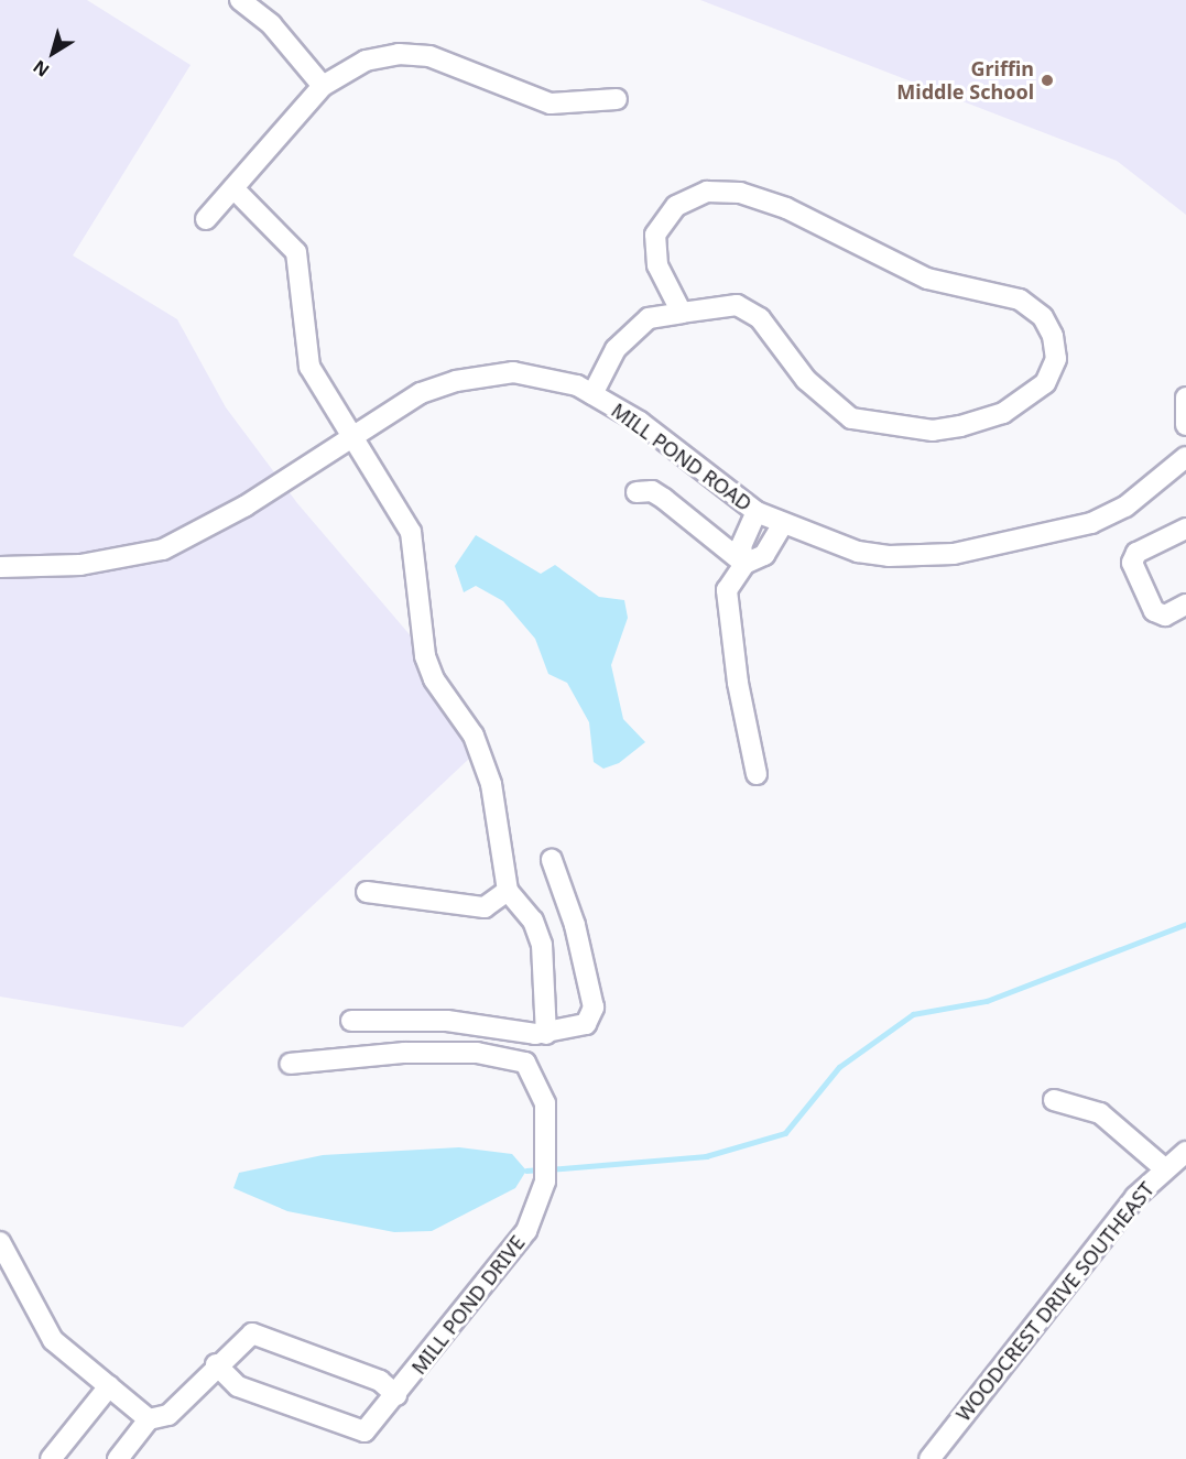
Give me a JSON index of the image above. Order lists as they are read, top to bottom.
{
  "streets": {
    "street": ["MILL POND ROAD", "WOODCREST DRIVE SOUTHEAST", "MILL POND DRIVE"]
  },
  "places": ["Griffin Middle School"],
  "north": "bottom left"
}
